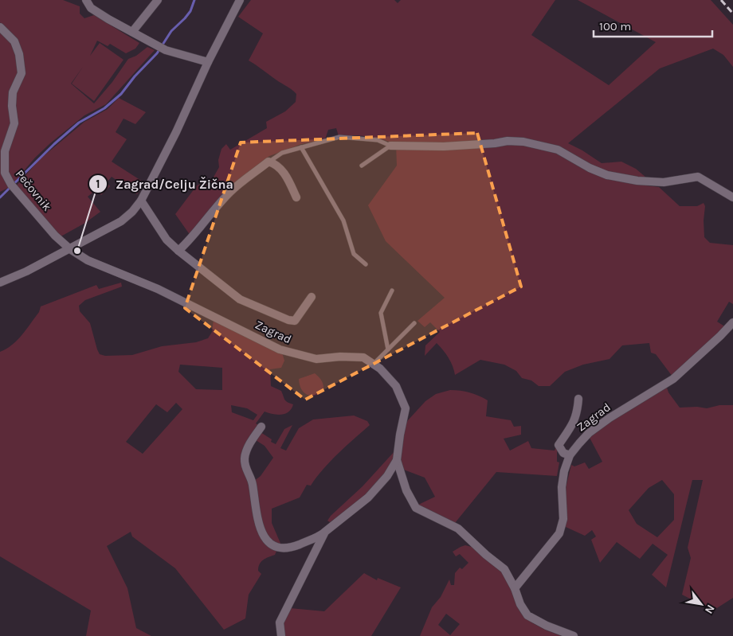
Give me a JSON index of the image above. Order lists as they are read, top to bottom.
{
  "streets": {
    "street": ["Pečovnik", "Zagrad"]
  },
  "crossings": [
    ["Pečovnik", "Zagrad"]
  ],
  "places": ["Zagrad/Celju Žična"],
  "scale_bar": "100 m",
  "north": "bottom right"
}
